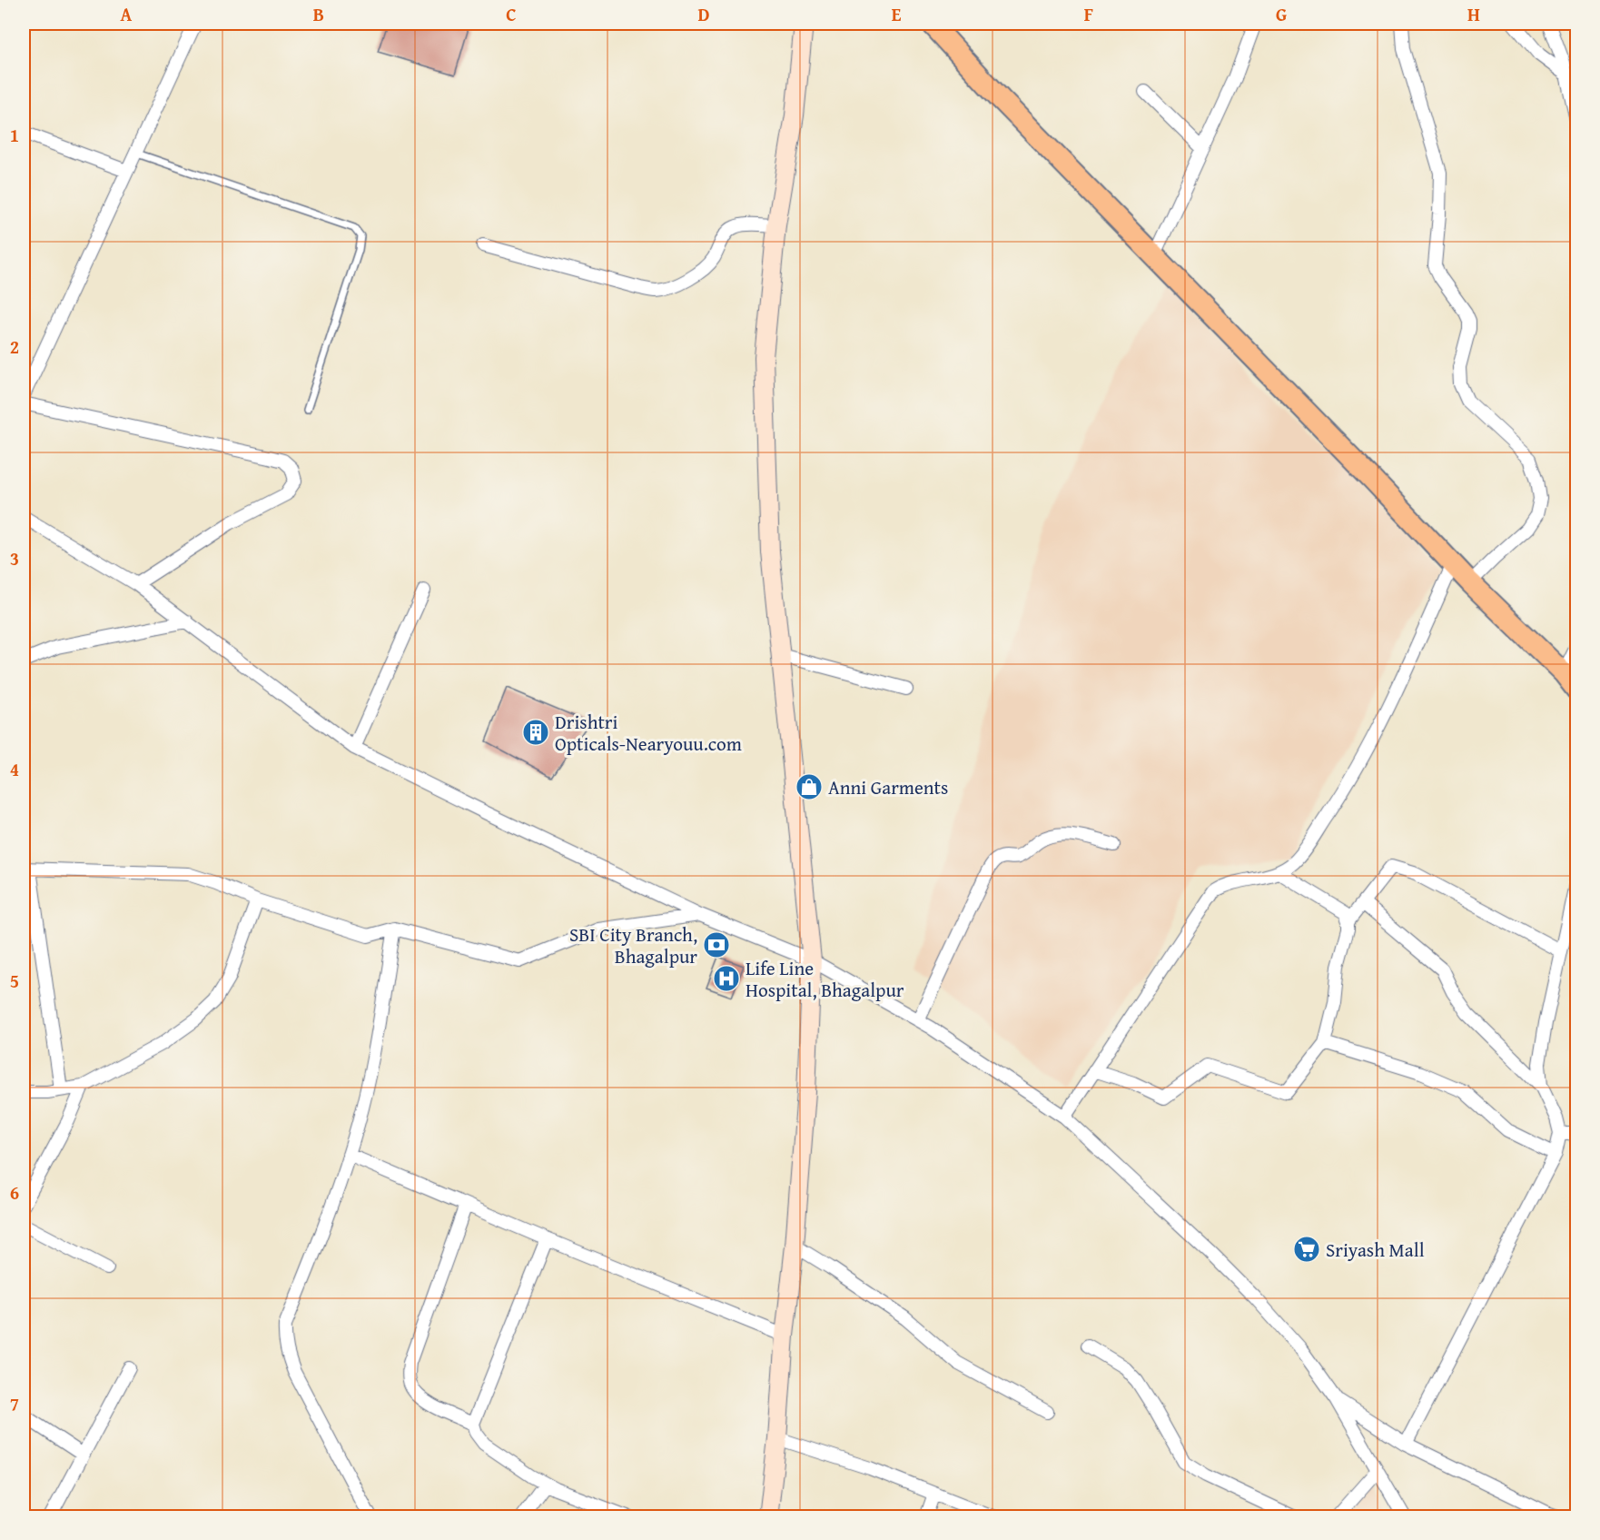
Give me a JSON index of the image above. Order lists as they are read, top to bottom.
{
  "places": {
    "building": ["Drishtri Opticals-Nearyouu.com"],
    "shop": ["Anni Garments"],
    "bank": ["SBI City Branch, Bhagalpur"],
    "hospital": ["Life Line Hospital, Bhagalpur"],
    "supermarket": ["Sriyash Mall"]
  },
  "grid": {
    "columns": [
      "A",
      "B",
      "C",
      "D",
      "E",
      "F",
      "G",
      "H"
    ],
    "rows": [
      "1",
      "2",
      "3",
      "4",
      "5",
      "6",
      "7"
    ]
  }
}
